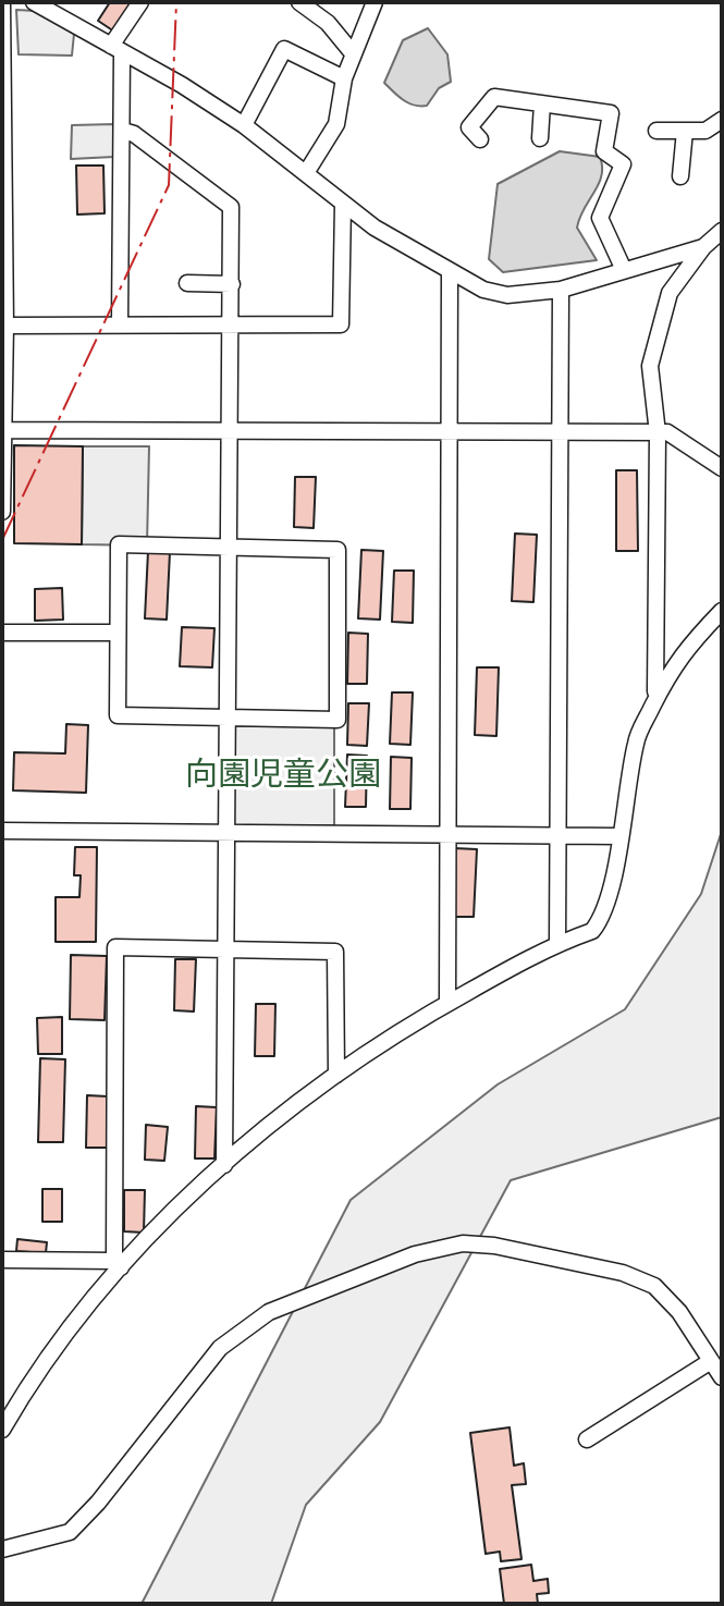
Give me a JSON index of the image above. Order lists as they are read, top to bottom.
{
  "parks": ["向園児童公園"]
}
